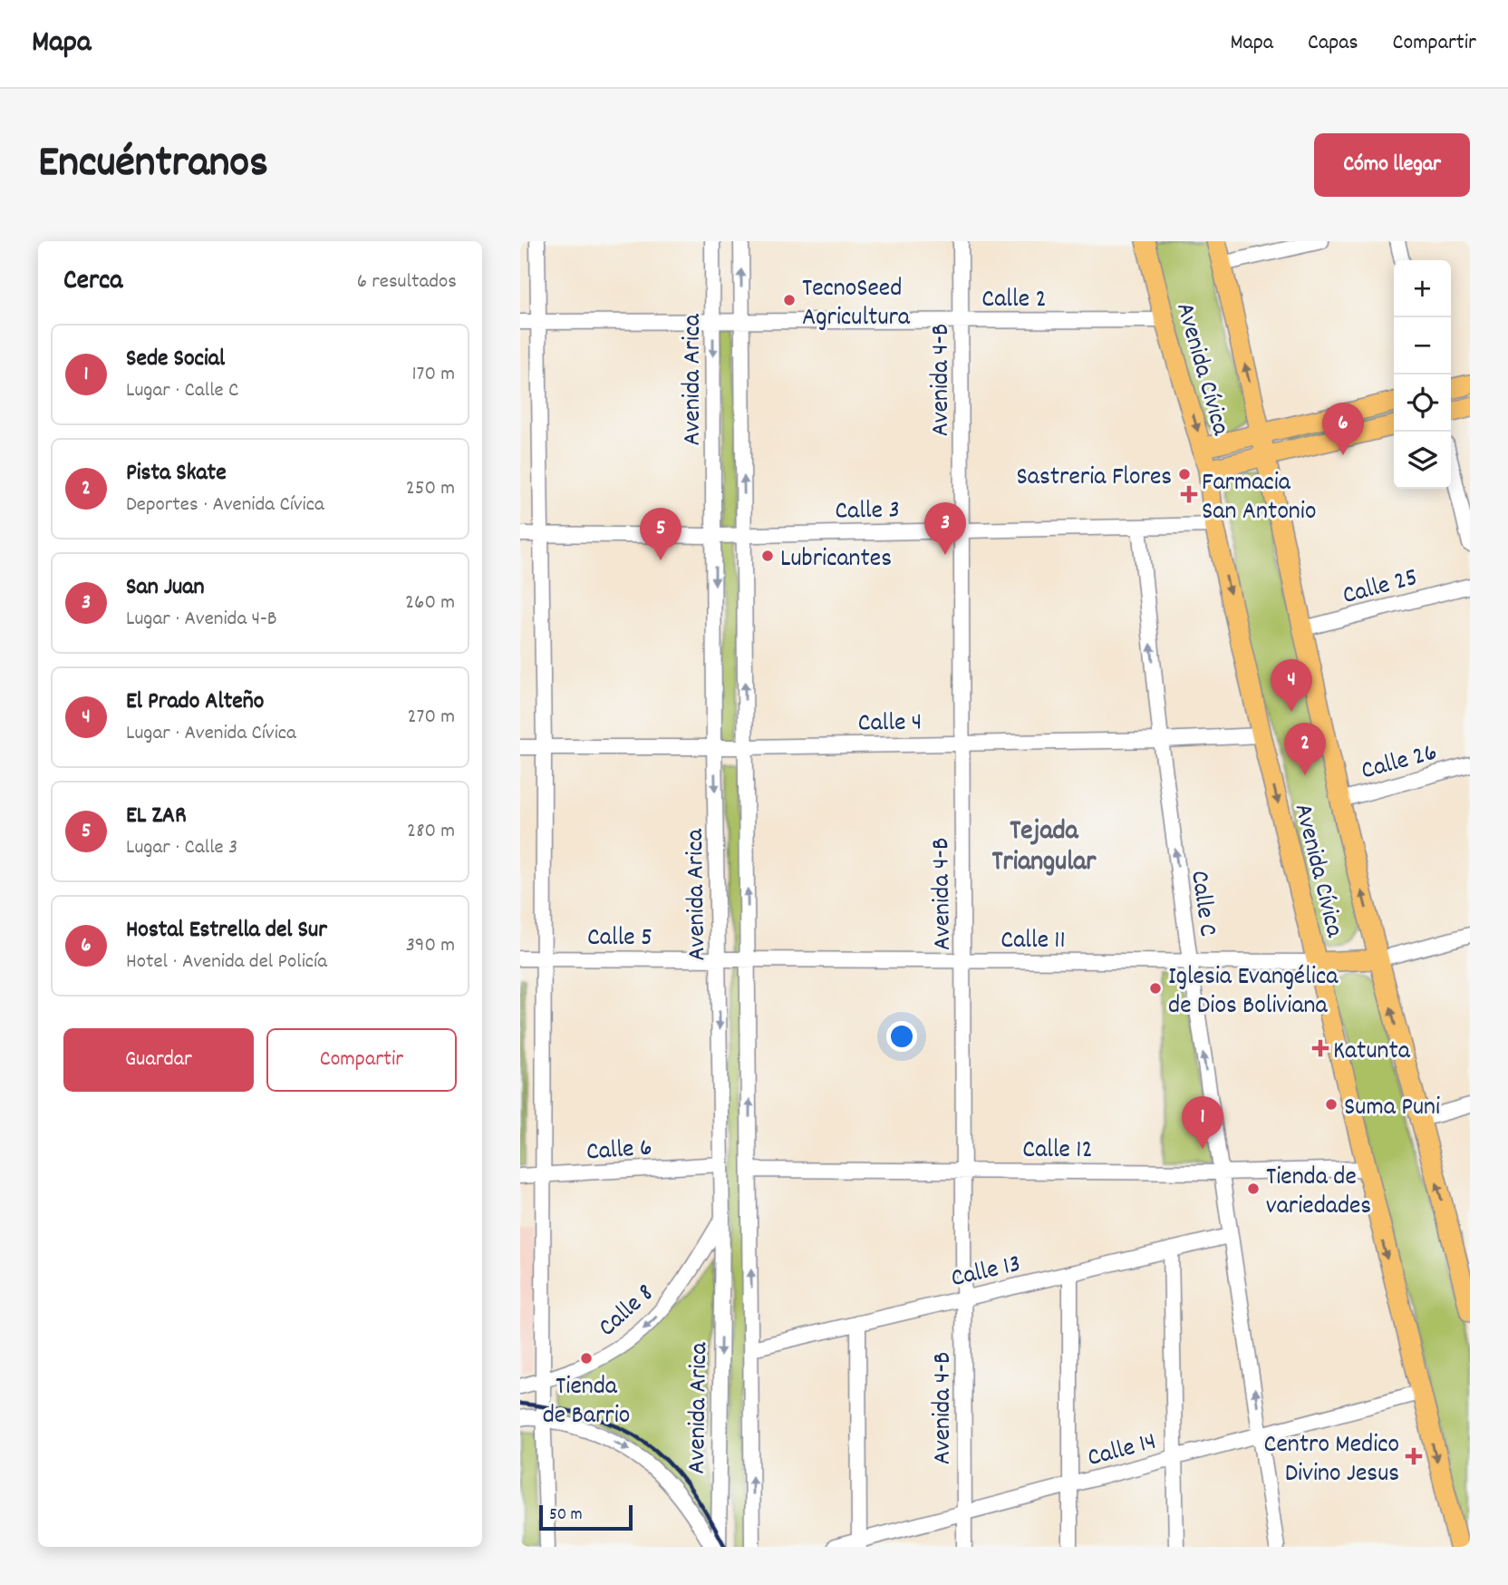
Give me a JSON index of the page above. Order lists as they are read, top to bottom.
{
  "streets": {
    "main road": ["Avenida Cívica"],
    "street": [
      "Calle 2",
      "Avenida Arica",
      "Avenida 4-B",
      "Calle 3",
      "Calle 25",
      "Calle 4",
      "Calle 26",
      "Calle C",
      "Calle 5",
      "Calle 11",
      "Calle 6",
      "Calle 12",
      "Calle 13",
      "Calle 8",
      "Calle 14"
    ]
  },
  "crossings": [
    ["Calle 2", "Avenida Cívica"],
    ["Calle 2", "Avenida Arica"],
    ["Calle 2", "Avenida 4-B"],
    ["Avenida Cívica", "Calle 3"],
    ["Avenida Cívica", "Calle 25"],
    ["Avenida Cívica", "Calle 4"],
    ["Avenida Cívica", "Calle 26"],
    ["Avenida Cívica", "Calle 11"],
    ["Avenida Cívica", "Calle 12"],
    ["Avenida Cívica", "Calle 14"],
    ["Avenida Arica", "Calle 3"],
    ["Avenida Arica", "Calle 4"],
    ["Avenida Arica", "Calle 5"],
    ["Avenida Arica", "Calle 11"],
    ["Avenida Arica", "Calle 6"],
    ["Avenida Arica", "Calle 12"],
    ["Avenida Arica", "Calle 13"],
    ["Avenida Arica", "Calle 8"],
    ["Avenida 4-B", "Calle 3"],
    ["Avenida 4-B", "Calle 4"],
    ["Avenida 4-B", "Calle 11"],
    ["Avenida 4-B", "Calle 12"],
    ["Avenida 4-B", "Calle 13"],
    ["Avenida 4-B", "Calle 14"],
    ["Calle 3", "Calle C"],
    ["Calle 4", "Calle C"],
    ["Calle C", "Calle 11"],
    ["Calle C", "Calle 12"],
    ["Calle C", "Calle 13"],
    ["Calle C", "Calle 14"],
    ["Calle 5", "Calle 11"]
  ],
  "one_way": ["Calle C", "Calle 8"],
  "districts": ["Tejada Triangular"],
  "places": {
    "other": [
      "TecnoSeed Agricultura",
      "Sastreria Flores",
      "Lubricantes",
      "Iglesia Evangélica de Dios Boliviana",
      "Suma Puni",
      "Tienda de variedades",
      "Tienda de Barrio"
    ],
    "health": ["Farmacia San Antonio", "Katunta", "Centro Medico Divino Jesus"]
  },
  "scale_bar": "50 m",
  "page": {
    "header": "Mapa",
    "nav": ["Mapa", "Capas", "Compartir"],
    "title": "Encuéntranos",
    "buttons": [
      "Cómo llegar",
      ["Guardar", "Compartir"]
    ],
    "heading": ["Cerca", "6 resultados"],
    "map_buttons": ["+", "−"],
    "list": [
      {
        "mark": "1",
        "name": "Sede Social",
        "note": "Lugar · Calle C",
        "value": "170 m"
      },
      {
        "mark": "2",
        "name": "Pista Skate",
        "note": "Deportes · Avenida Cívica",
        "value": "250 m"
      },
      {
        "mark": "3",
        "name": "San Juan",
        "note": "Lugar · Avenida 4-B",
        "value": "260 m"
      },
      {
        "mark": "4",
        "name": "El Prado Alteño",
        "note": "Lugar · Avenida Cívica",
        "value": "270 m"
      },
      {
        "mark": "5",
        "name": "EL ZAR",
        "note": "Lugar · Calle 3",
        "value": "280 m"
      },
      {
        "mark": "6",
        "name": "Hostal Estrella del Sur",
        "note": "Hotel · Avenida del Policía",
        "value": "390 m"
      }
    ],
    "pins": [
      "6",
      "3",
      "5",
      "4",
      "2",
      "1"
    ],
    "scale": "50 m"
  }
}
